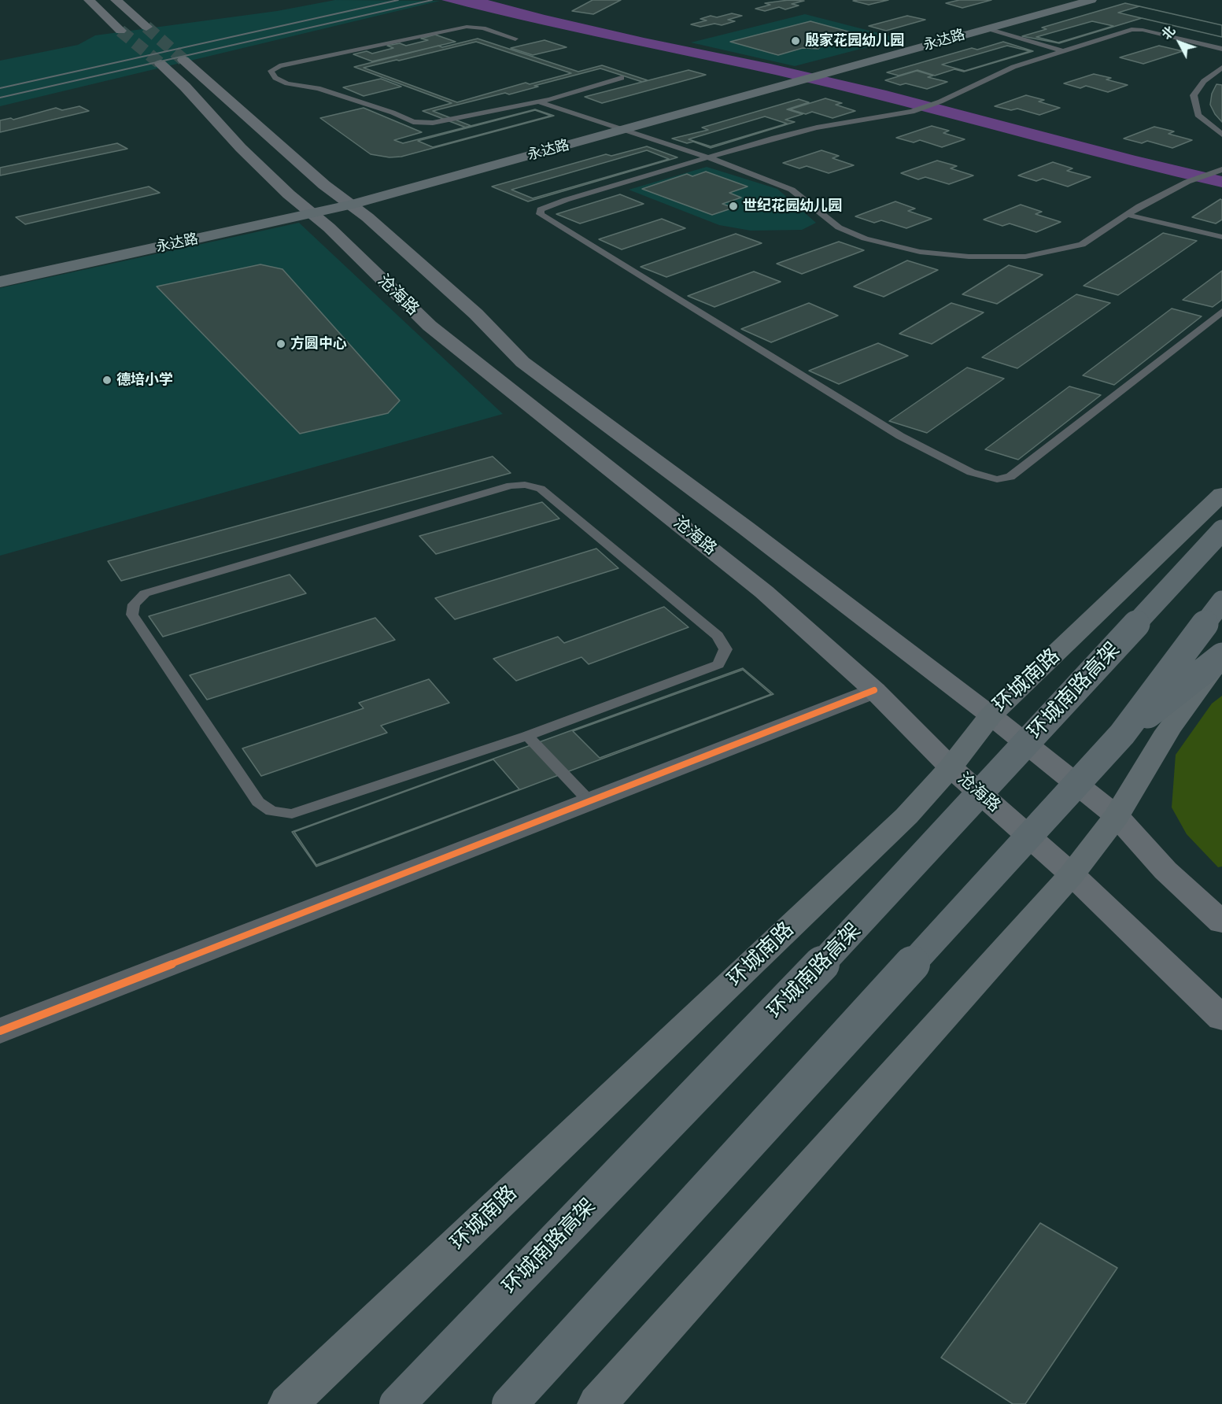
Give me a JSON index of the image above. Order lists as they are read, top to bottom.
{
  "streets": {
    "highway": ["环城南路高架"],
    "main road": ["永达路", "沧海路", "环城南路"]
  },
  "crossings": [
    ["永达路", "沧海路"],
    ["沧海路", "环城南路"]
  ],
  "places": [
    "殷家花园幼儿园",
    "世纪花园幼儿园",
    "方圆中心",
    "德培小学"
  ],
  "north": "top left"
}
